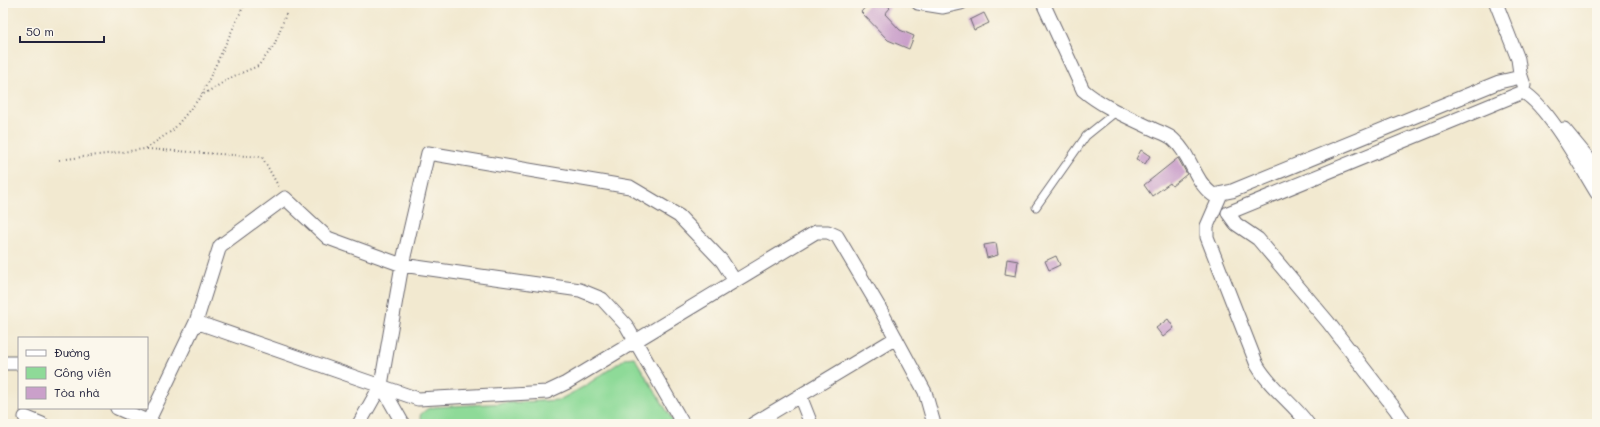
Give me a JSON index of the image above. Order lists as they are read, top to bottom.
{
  "legend": ["Đường", "Công viên", "Tòa nhà"],
  "scale_bar": "50 m"
}
